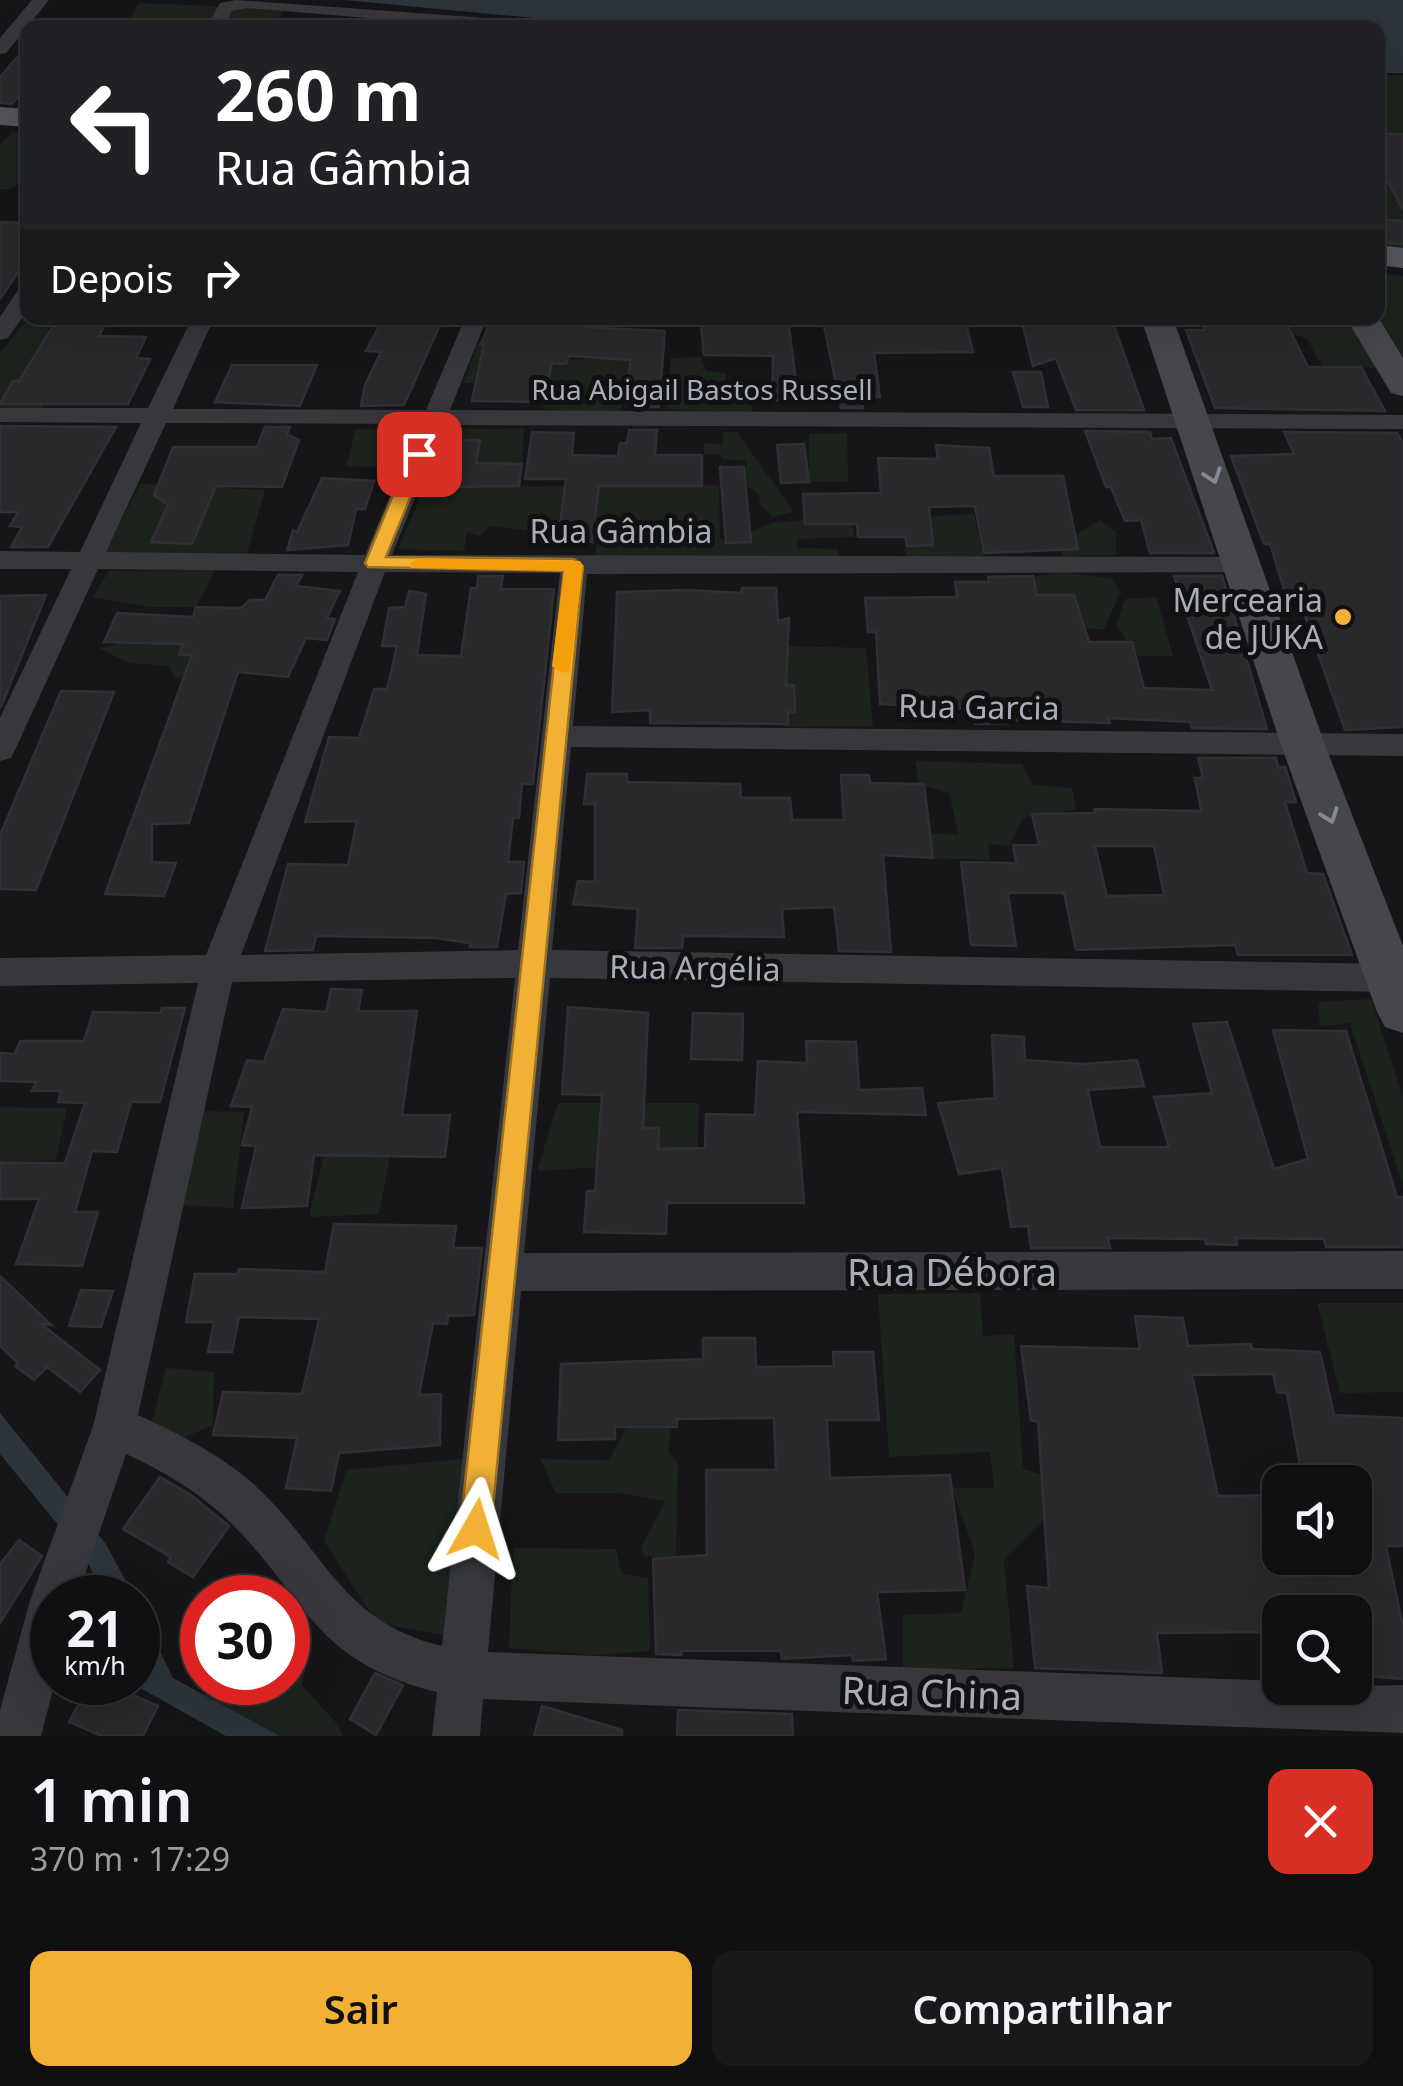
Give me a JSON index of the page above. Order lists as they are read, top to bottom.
{
  "streets": {
    "street": [
      "Rua Abigail Bastos Russell",
      "Rua Gâmbia",
      "Rua Garcia",
      "Rua Argélia",
      "Rua Débora",
      "Rua China"
    ]
  },
  "places": ["Mercearia de JUKA"],
  "page": {
    "turn": ["260 m", "Rua Gâmbia"],
    "then": "Depois",
    "speed": "21 km/h",
    "limit": "30",
    "heading": ["1 min", "370 m · 17:29"],
    "buttons": ["Sair", "Compartilhar"]
  }
}
